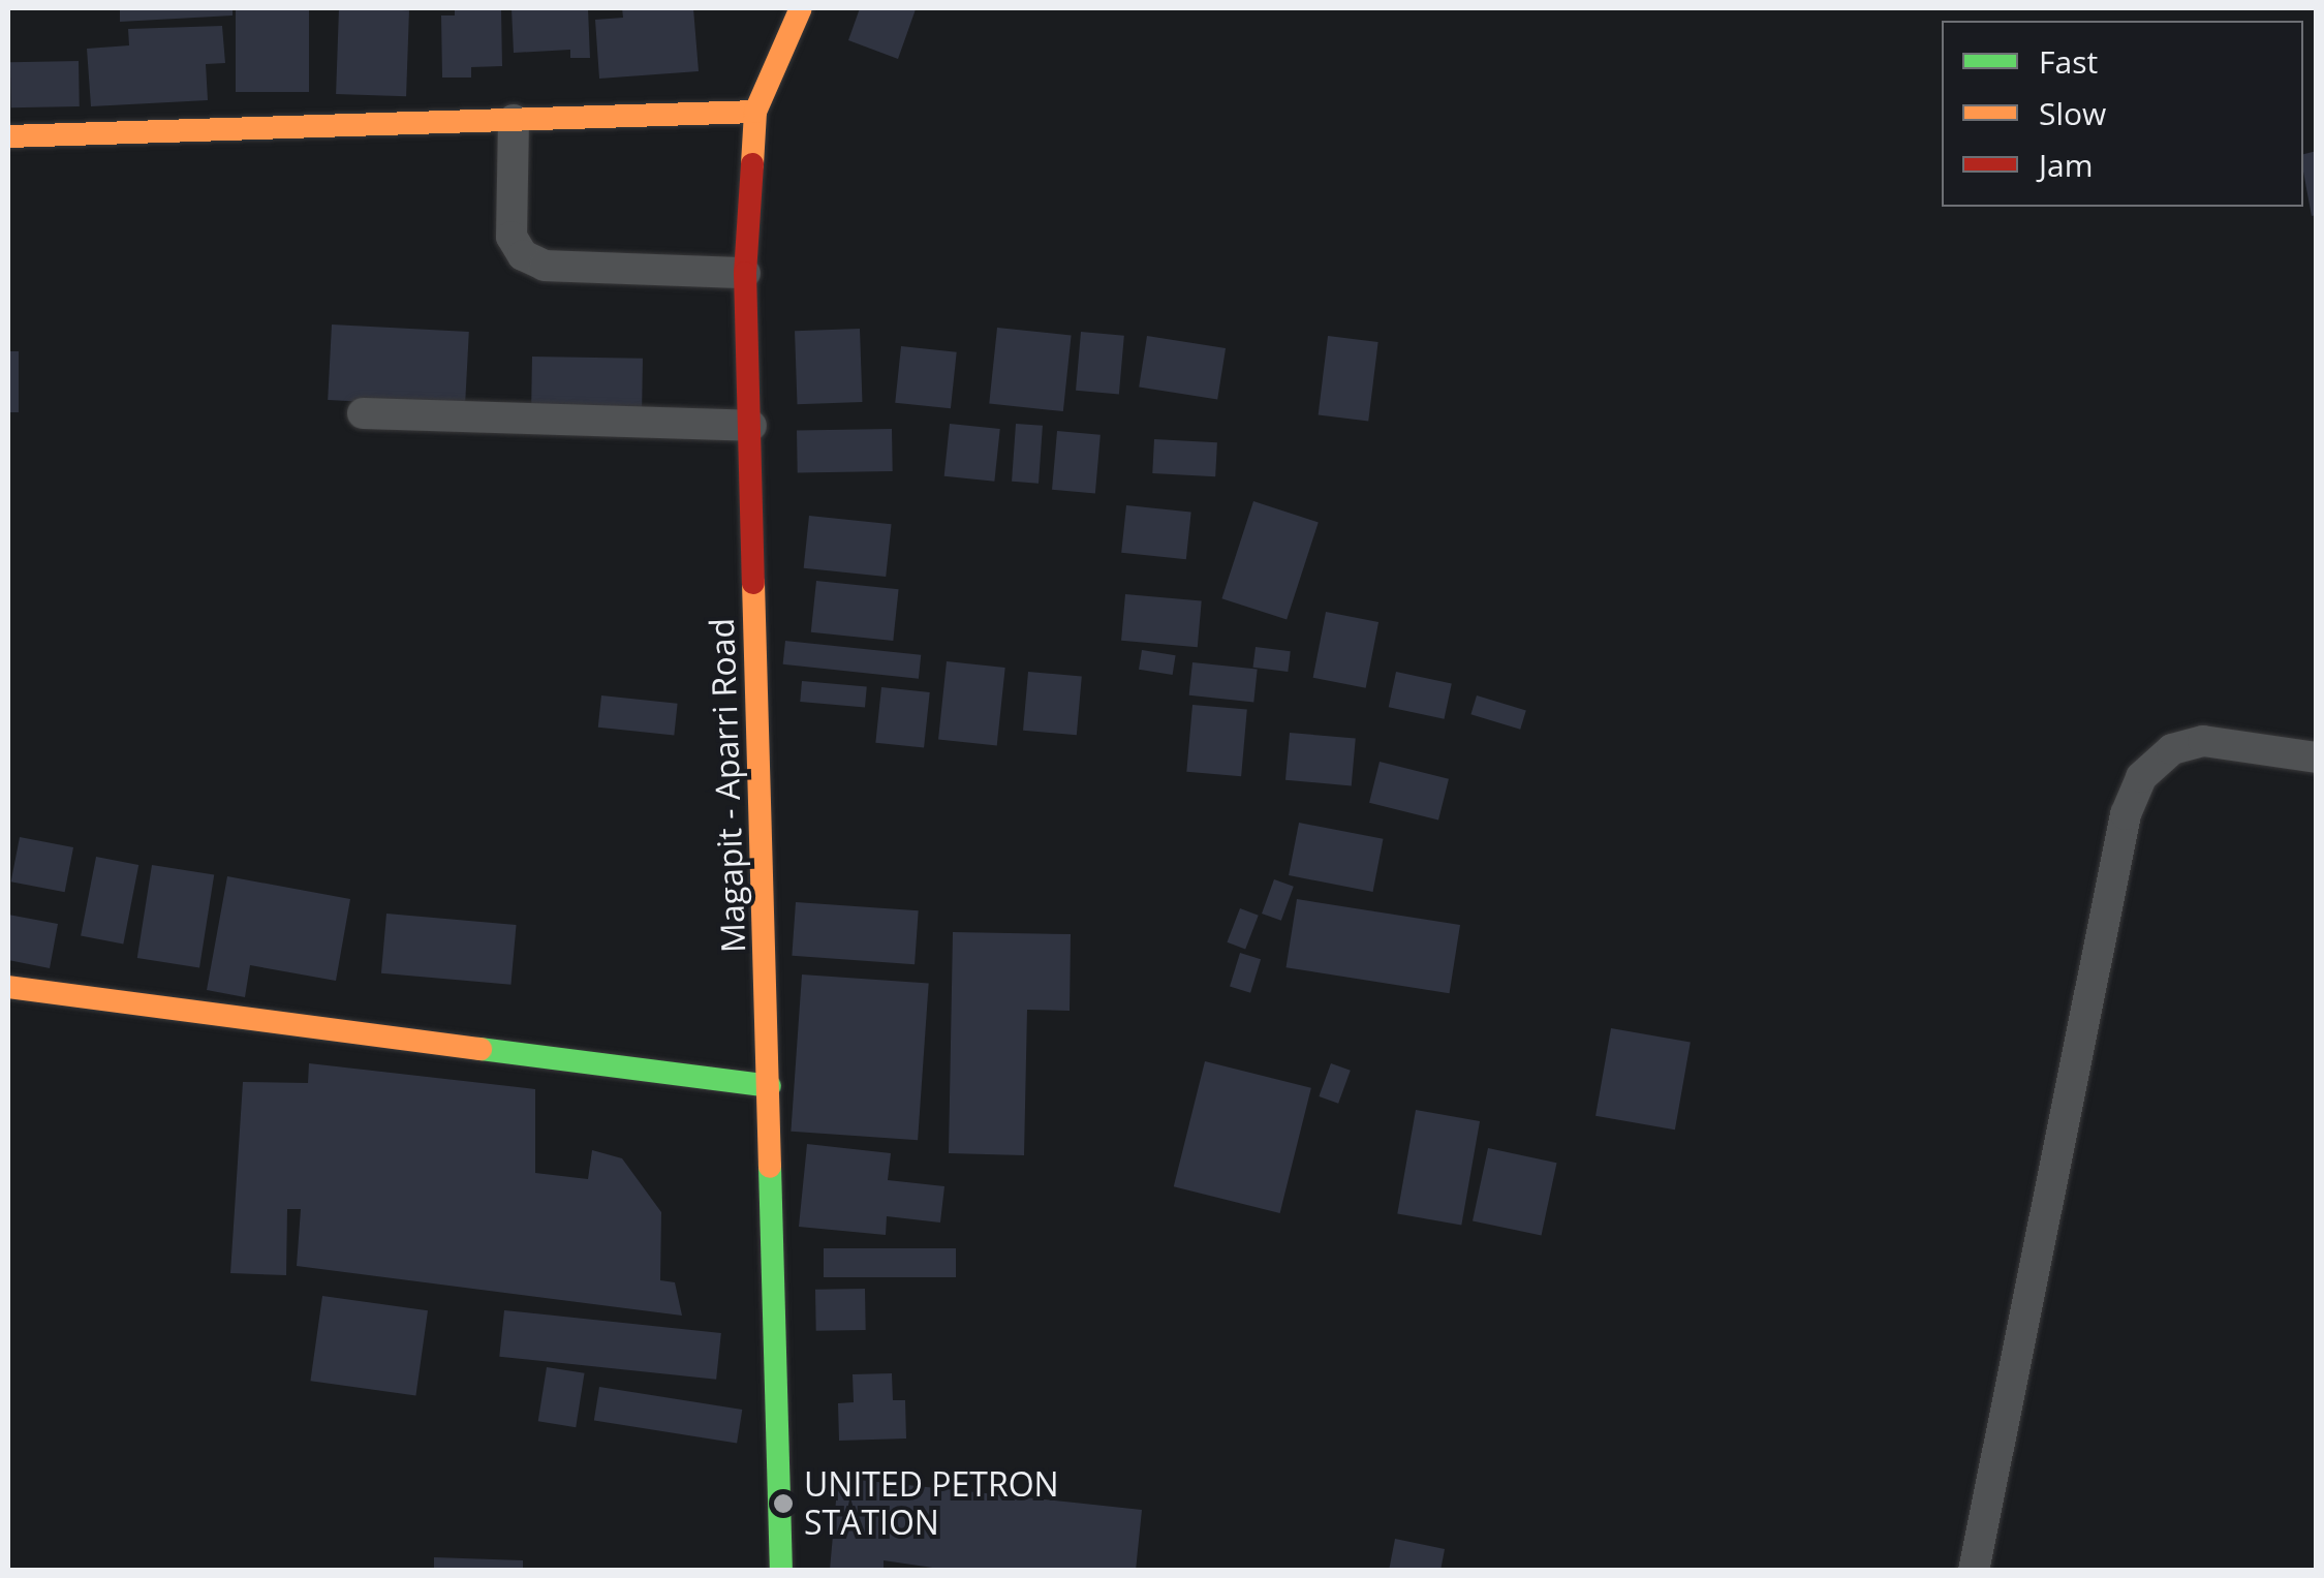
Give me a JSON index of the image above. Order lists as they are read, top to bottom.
{
  "streets": {
    "main road": ["Magapit - Aparri Road"]
  },
  "places": ["UNITED PETRON STATION"],
  "legend": ["Fast", "Slow", "Jam"]
}
